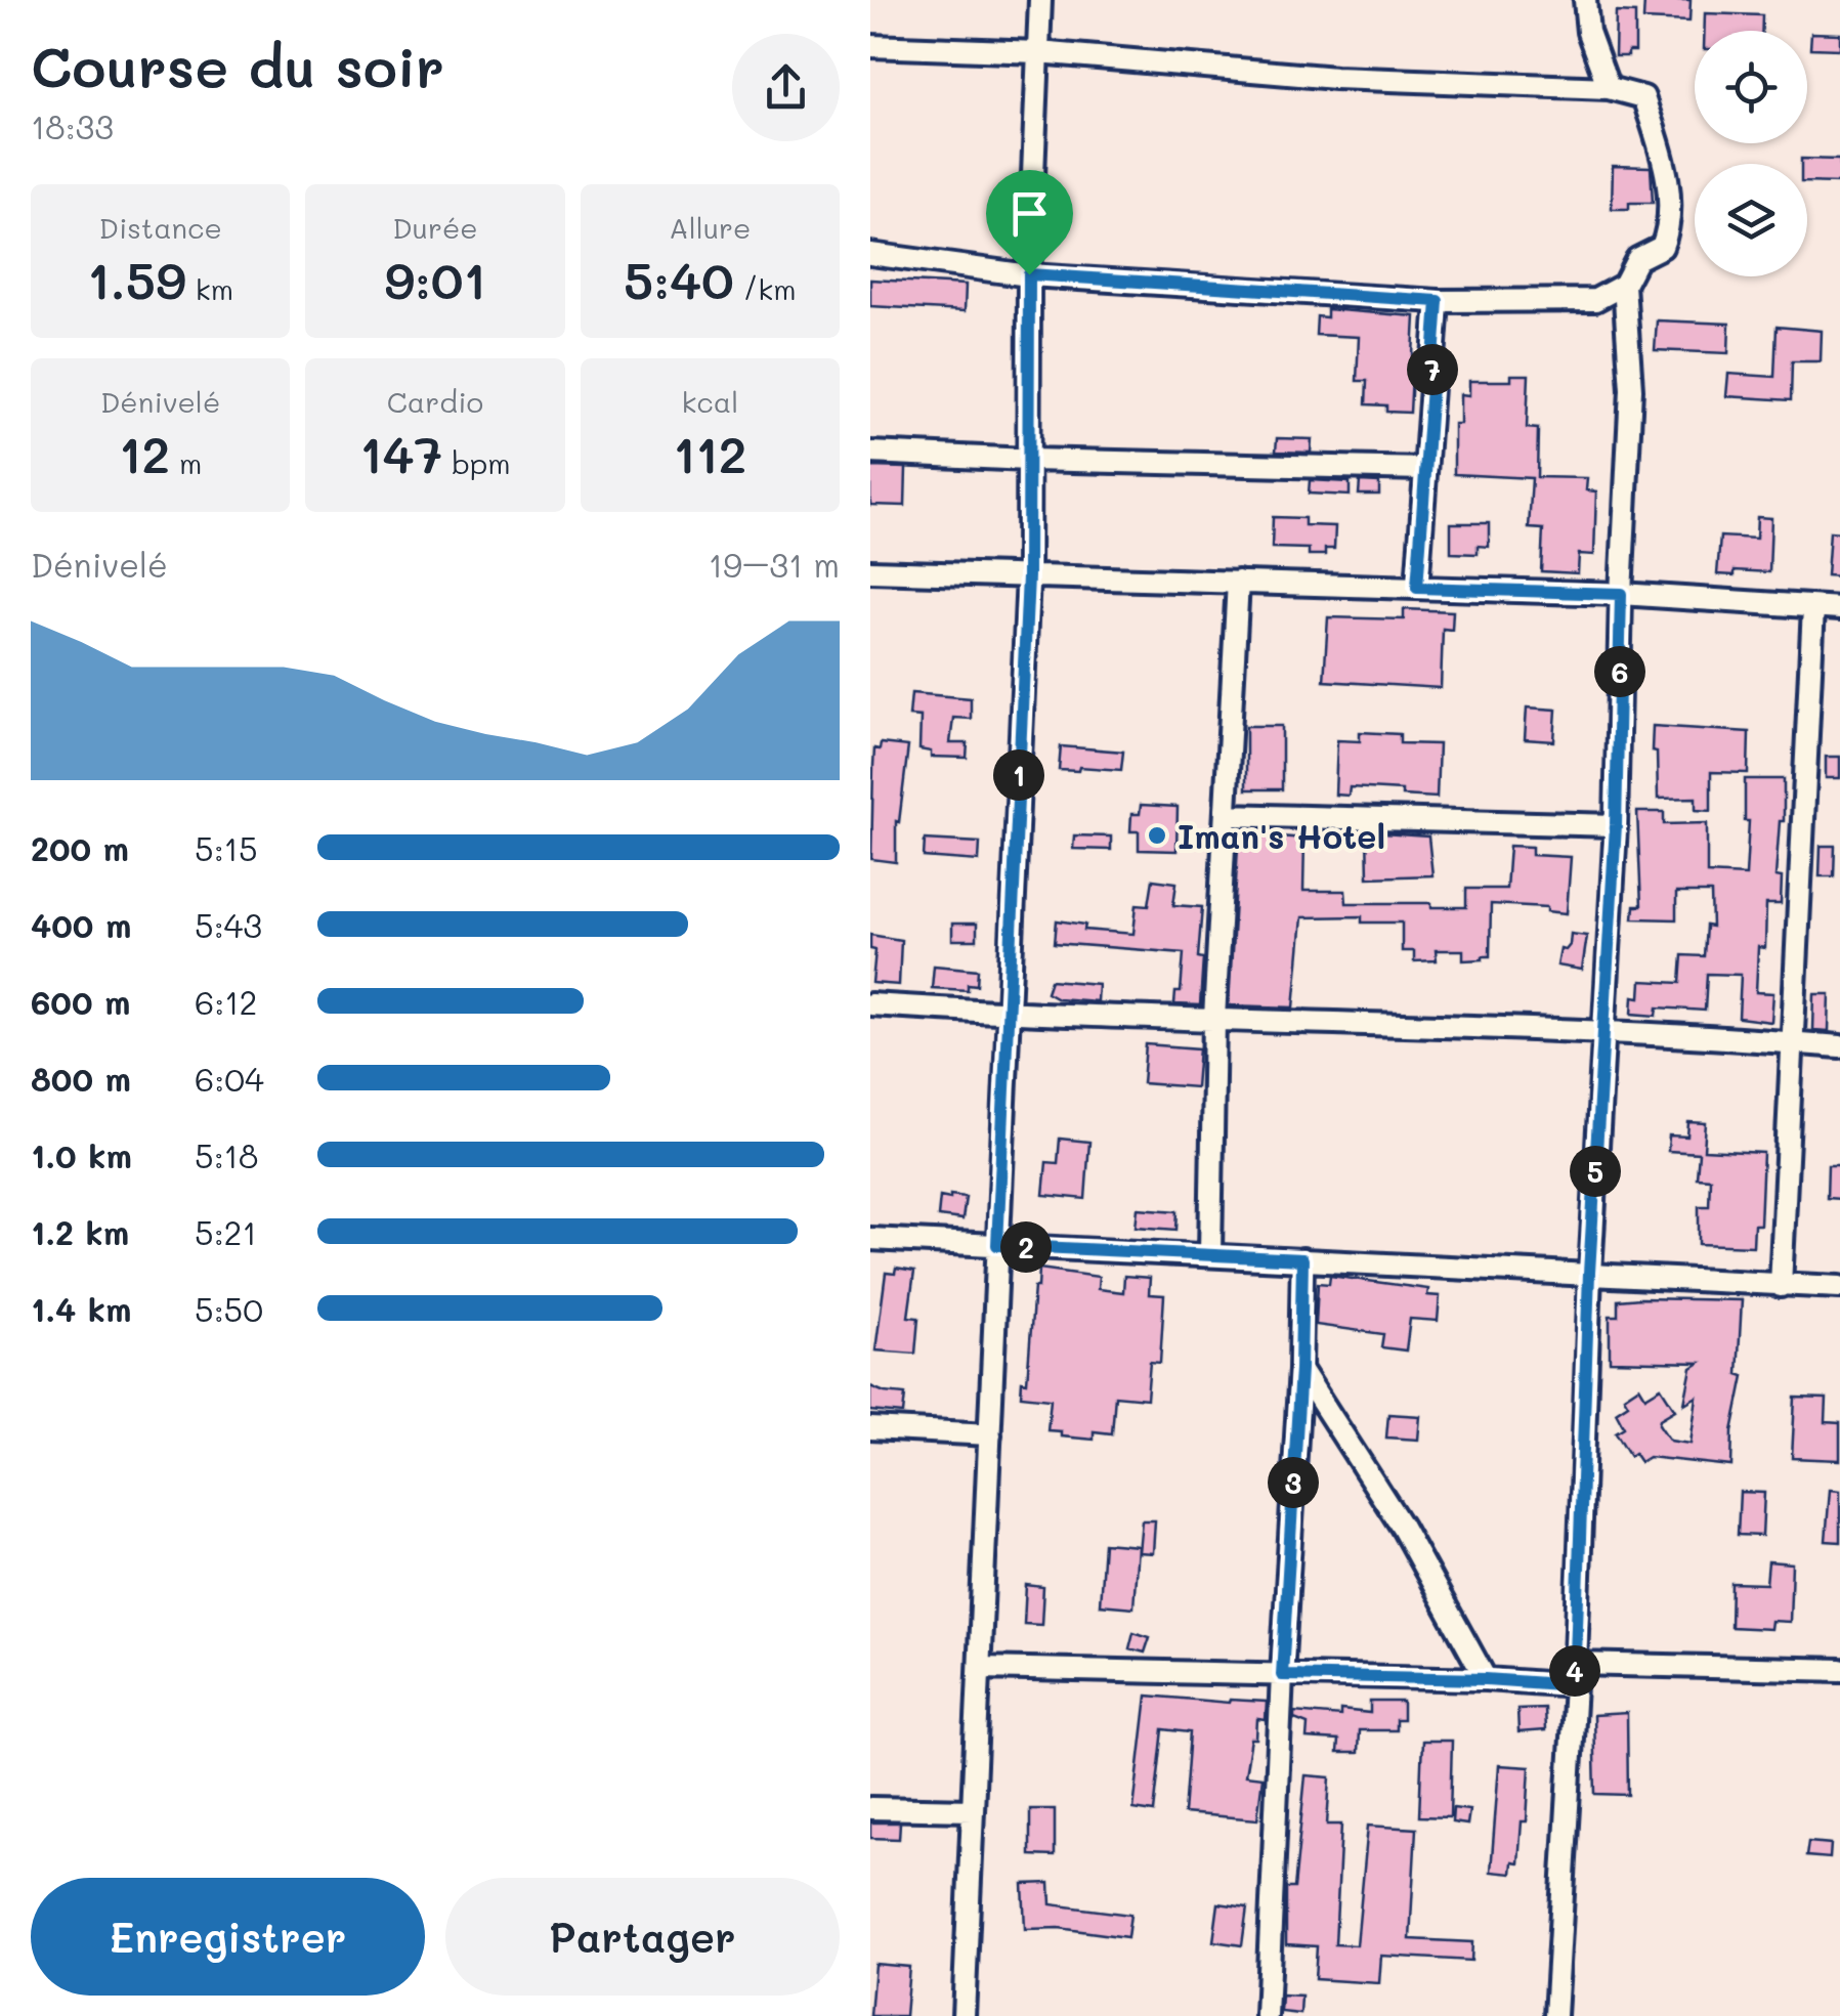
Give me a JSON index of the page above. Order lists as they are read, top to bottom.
{
  "places": ["Iman's Hotel"],
  "page": {
    "heading": ["Course du soir", "18:33"],
    "stats": [
      ["Distance", "1.59 km"],
      ["Durée", "9:01"],
      ["Allure", "5:40 /km"],
      ["Dénivelé", "12 m"],
      ["Cardio", "147 bpm"],
      ["kcal", "112"]
    ],
    "pins": [
      "7",
      "6",
      "1",
      "5",
      "2",
      "3",
      "4"
    ],
    "chart": ["Dénivelé", "19–31 m"],
    "list": [
      {
        "name": "200 m",
        "note": "5:15"
      },
      {
        "name": "400 m",
        "note": "5:43"
      },
      {
        "name": "600 m",
        "note": "6:12"
      },
      {
        "name": "800 m",
        "note": "6:04"
      },
      {
        "name": "1.0 km",
        "note": "5:18"
      },
      {
        "name": "1.2 km",
        "note": "5:21"
      },
      {
        "name": "1.4 km",
        "note": "5:50"
      }
    ],
    "buttons": ["Enregistrer", "Partager"]
  }
}
